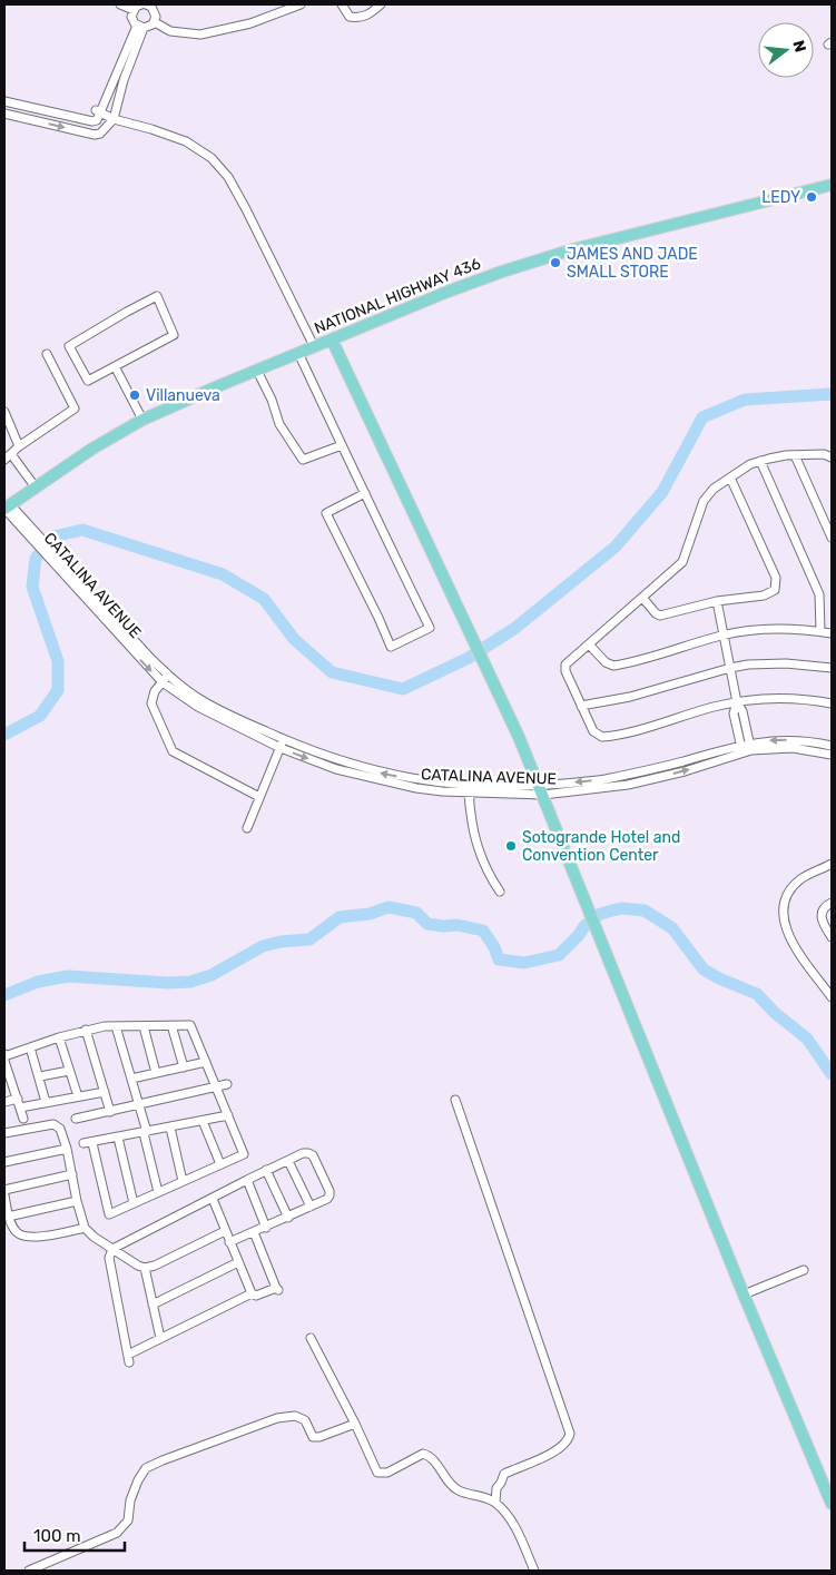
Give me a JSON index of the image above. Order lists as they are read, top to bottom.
{
  "streets": {
    "main road": ["NATIONAL HIGHWAY 436"],
    "street": ["CATALINA AVENUE"]
  },
  "crossings": [
    ["NATIONAL HIGHWAY 436", "CATALINA AVENUE"]
  ],
  "places": [
    "LEDY",
    "JAMES AND JADE SMALL STORE",
    "Villanueva",
    "Sotogrande Hotel and Convention Center"
  ],
  "scale_bar": "100 m",
  "north": "right"
}
